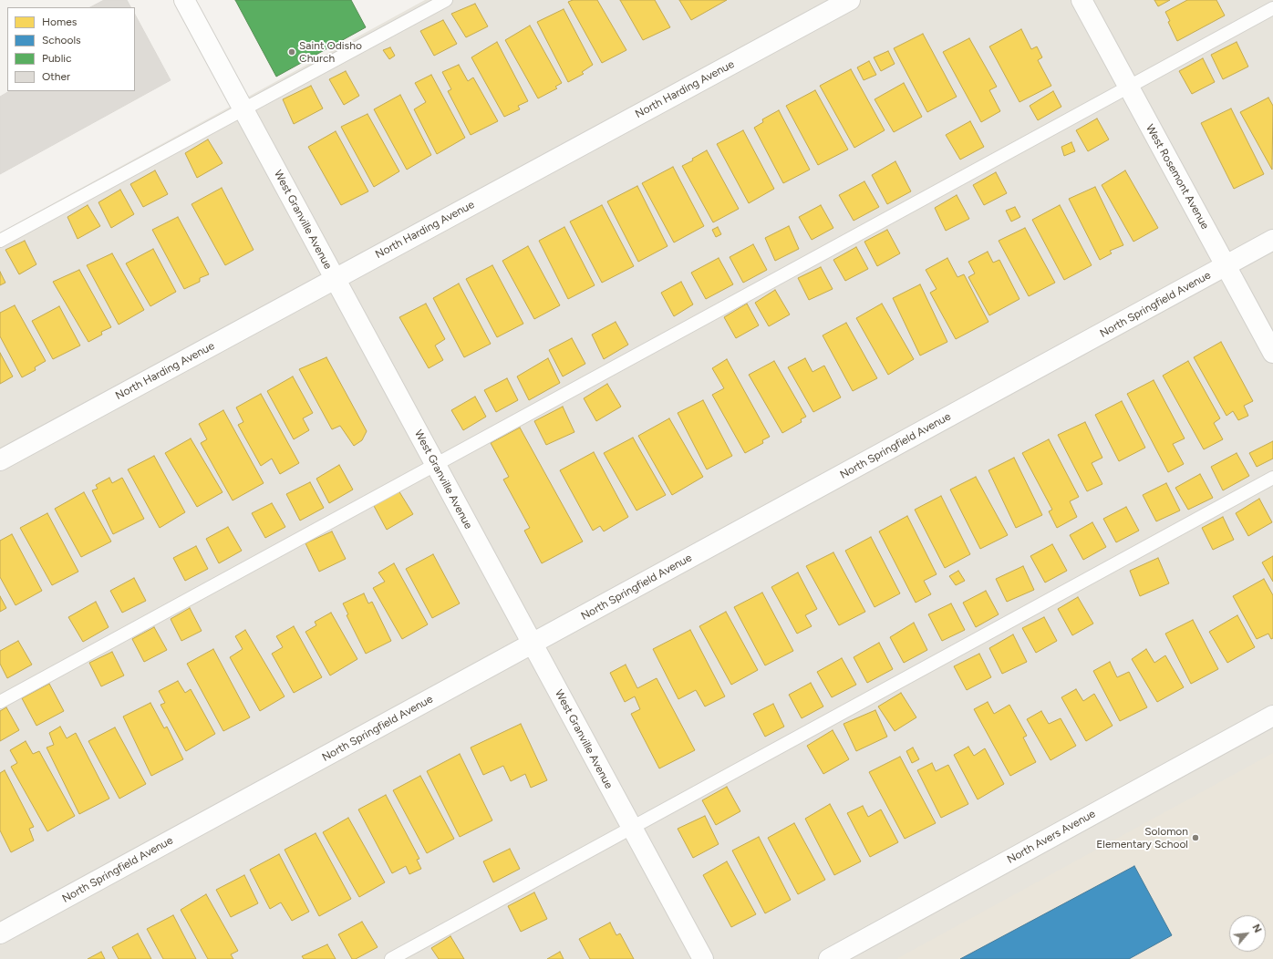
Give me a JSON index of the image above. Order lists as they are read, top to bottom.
{
  "streets": {
    "street": [
      "North Harding Avenue",
      "West Rosemont Avenue",
      "West Granville Avenue",
      "North Springfield Avenue",
      "North Avers Avenue"
    ]
  },
  "crossings": [
    ["North Harding Avenue", "West Granville Avenue"],
    ["West Rosemont Avenue", "North Springfield Avenue"],
    ["West Granville Avenue", "North Springfield Avenue"]
  ],
  "places": ["Saint Odisho Church", "Solomon Elementary School"],
  "legend": [
    "Homes",
    "Schools",
    "Public",
    "Other"
  ],
  "north": "top right"
}
